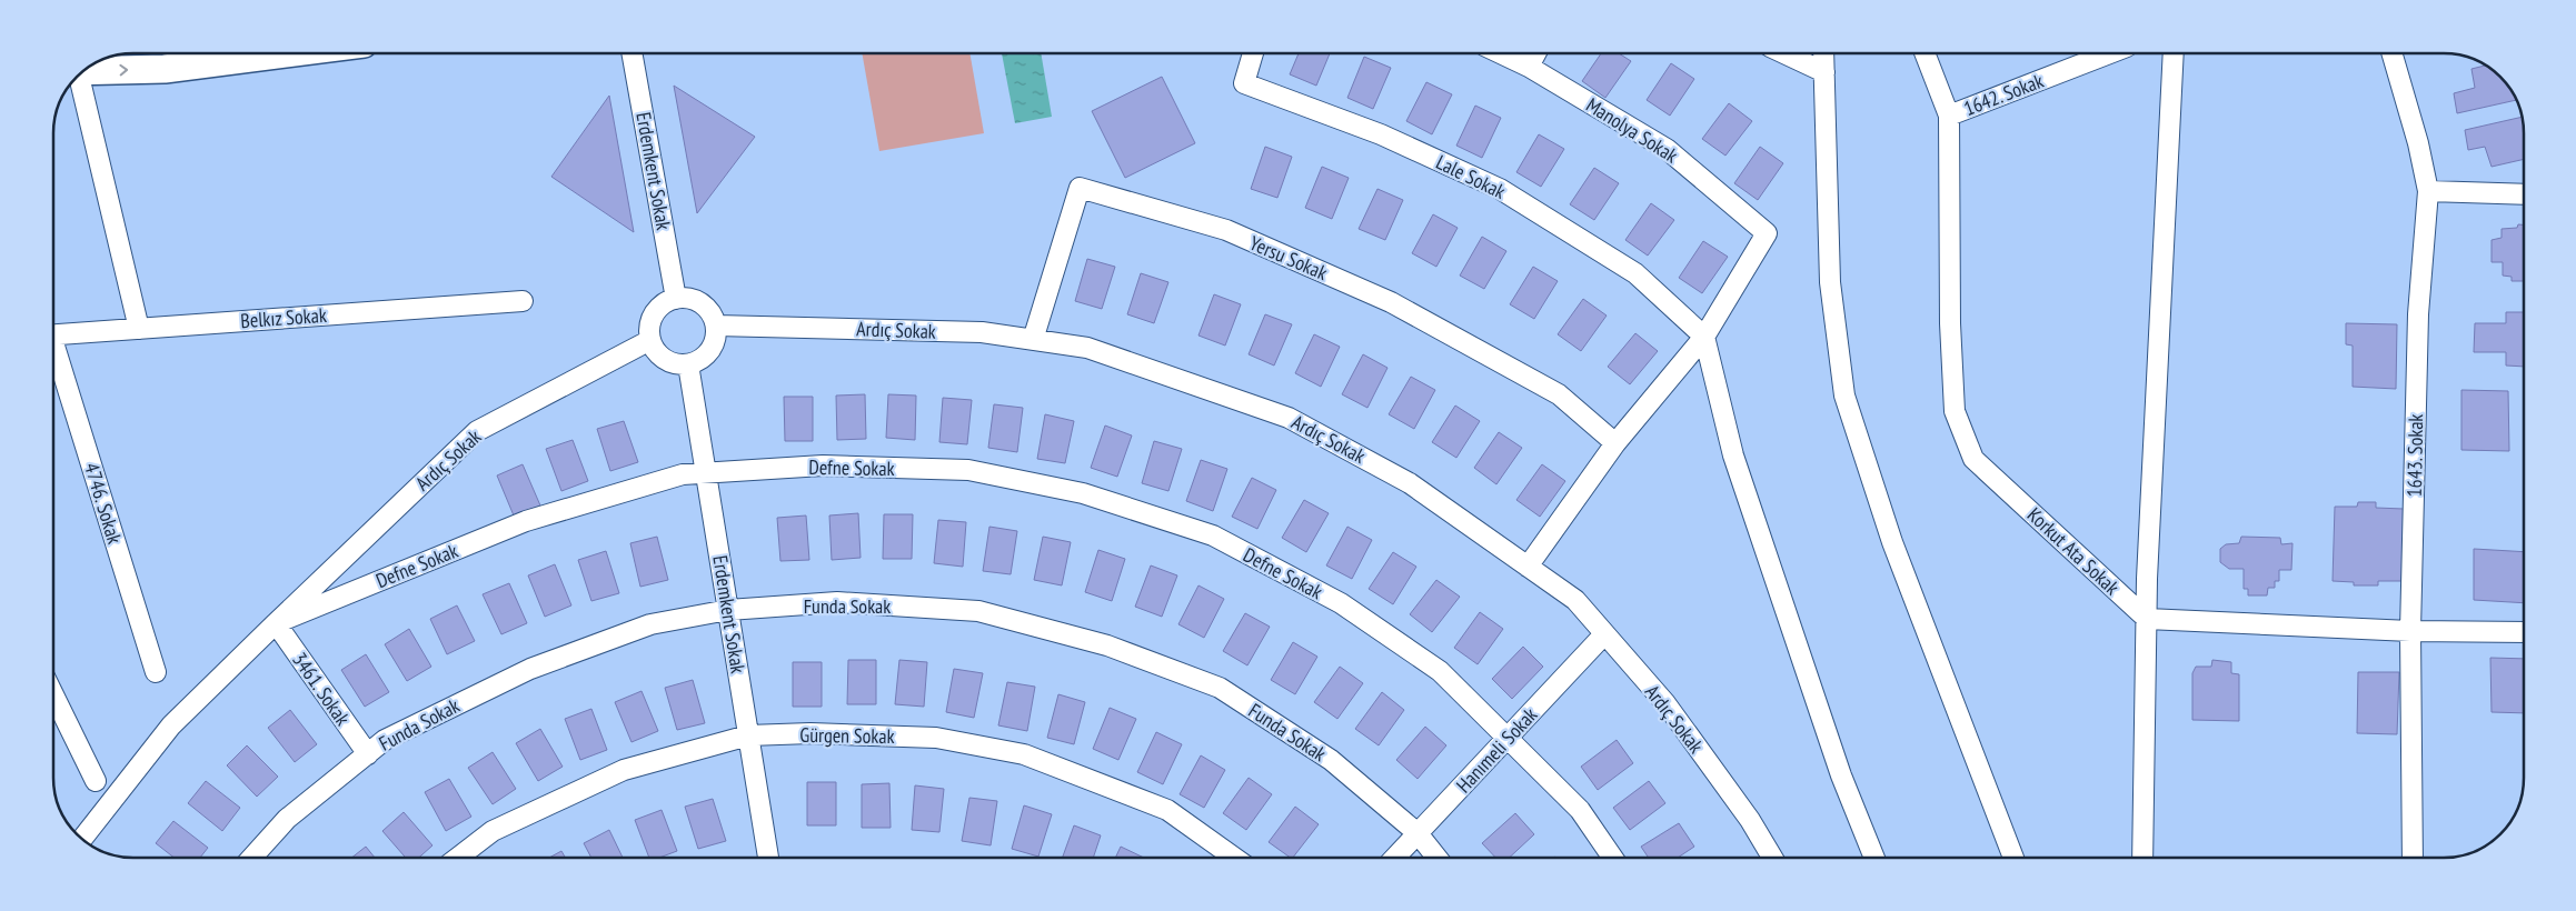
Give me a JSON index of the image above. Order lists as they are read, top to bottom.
{
  "streets": {
    "street": [
      "1642. Sokak",
      "Manolya Sokak",
      "Erdemkent Sokak",
      "Lale Sokak",
      "Yersu Sokak",
      "Belkız Sokak",
      "Ardıç Sokak",
      "1643. Sokak",
      "Defne Sokak",
      "4746. Sokak",
      "Korkut Ata Sokak",
      "Funda Sokak",
      "3461. Sokak",
      "Gürgen Sokak",
      "Hanımeli Sokak"
    ]
  },
  "crossings": [
    ["1642. Sokak", "Korkut Ata Sokak"],
    ["Manolya Sokak", "Lale Sokak"],
    ["Erdemkent Sokak", "Ardıç Sokak"],
    ["Erdemkent Sokak", "Defne Sokak"],
    ["Erdemkent Sokak", "Funda Sokak"],
    ["Erdemkent Sokak", "Gürgen Sokak"],
    ["Yersu Sokak", "Ardıç Sokak"],
    ["Ardıç Sokak", "Defne Sokak"],
    ["Ardıç Sokak", "3461. Sokak"],
    ["Ardıç Sokak", "Hanımeli Sokak"],
    ["Defne Sokak", "3461. Sokak"],
    ["Defne Sokak", "Hanımeli Sokak"],
    ["Funda Sokak", "3461. Sokak"],
    ["Funda Sokak", "Hanımeli Sokak"]
  ]
}
